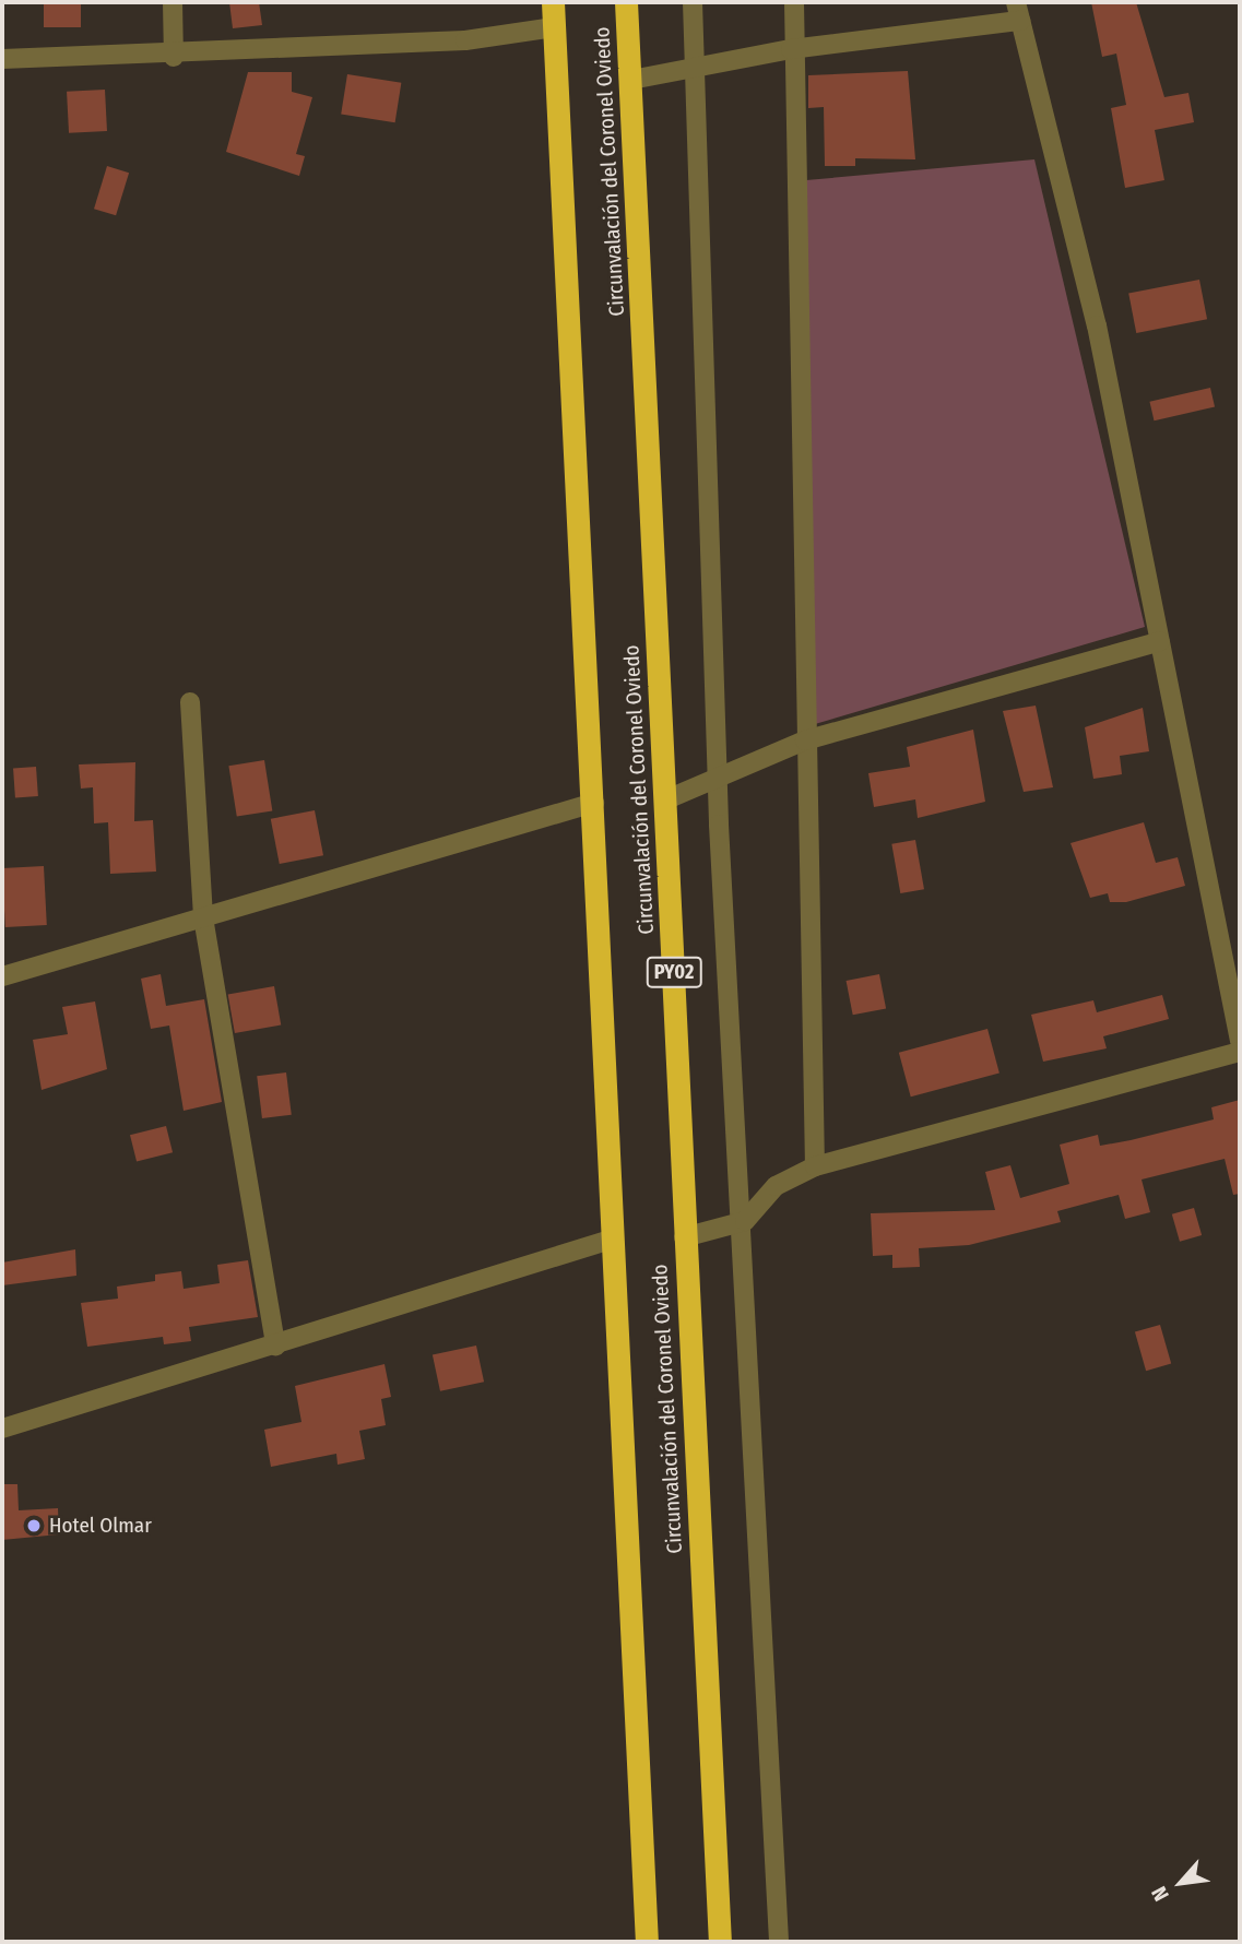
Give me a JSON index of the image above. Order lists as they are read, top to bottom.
{
  "streets": {
    "highway": ["Circunvalación del Coronel Oviedo", "PY02"]
  },
  "places": ["Hotel Olmar"],
  "north": "bottom left"
}
